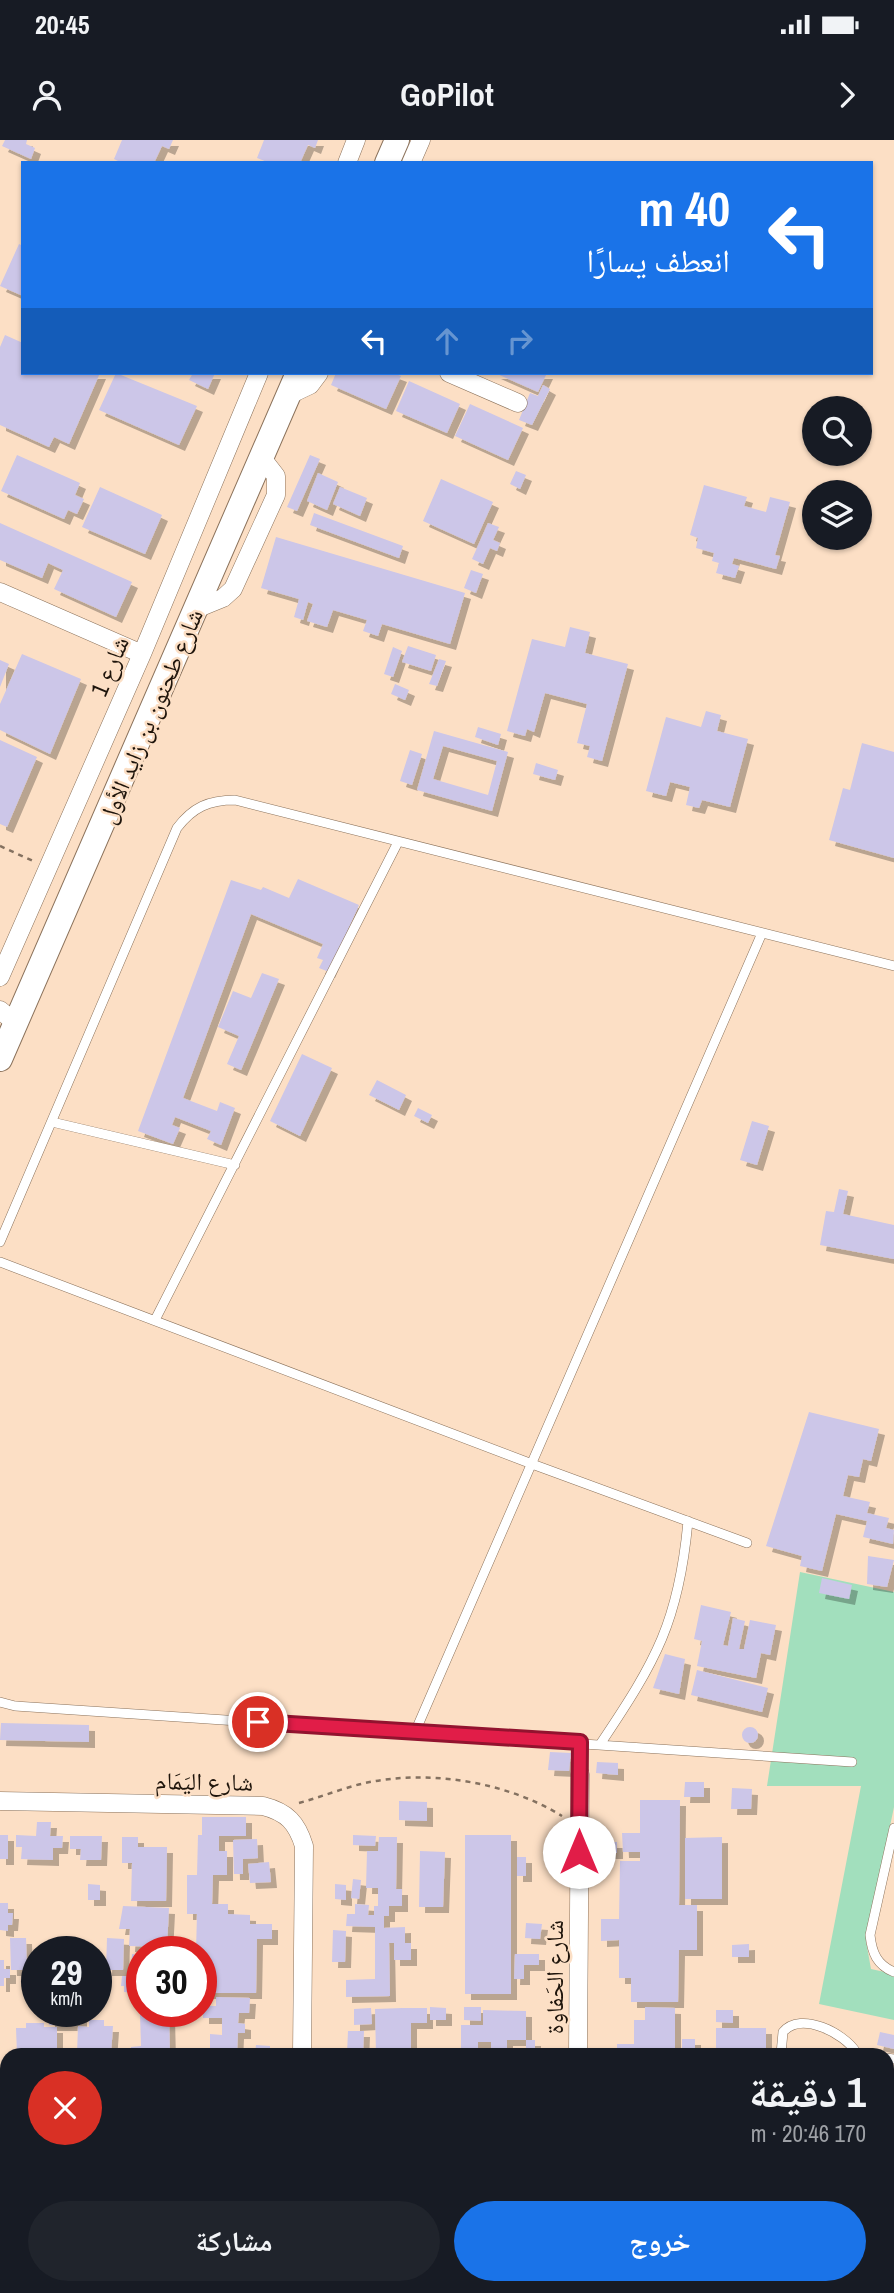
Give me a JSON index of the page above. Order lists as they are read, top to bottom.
{
  "streets": {
    "street": [
      "شارع 1",
      "شارع طحنون بن زايد الأول",
      "شارع اليَمَام",
      "شارع الحَفاوة"
    ]
  },
  "page": {
    "status": "20:45",
    "header": "GoPilot",
    "turn": ["40 m", "انعطف يسارًا"],
    "speed": "29 km/h",
    "limit": "30",
    "heading": ["1 دقيقة", "170 m · 20:46"],
    "buttons": ["خروج", "مشاركة"]
  }
}
